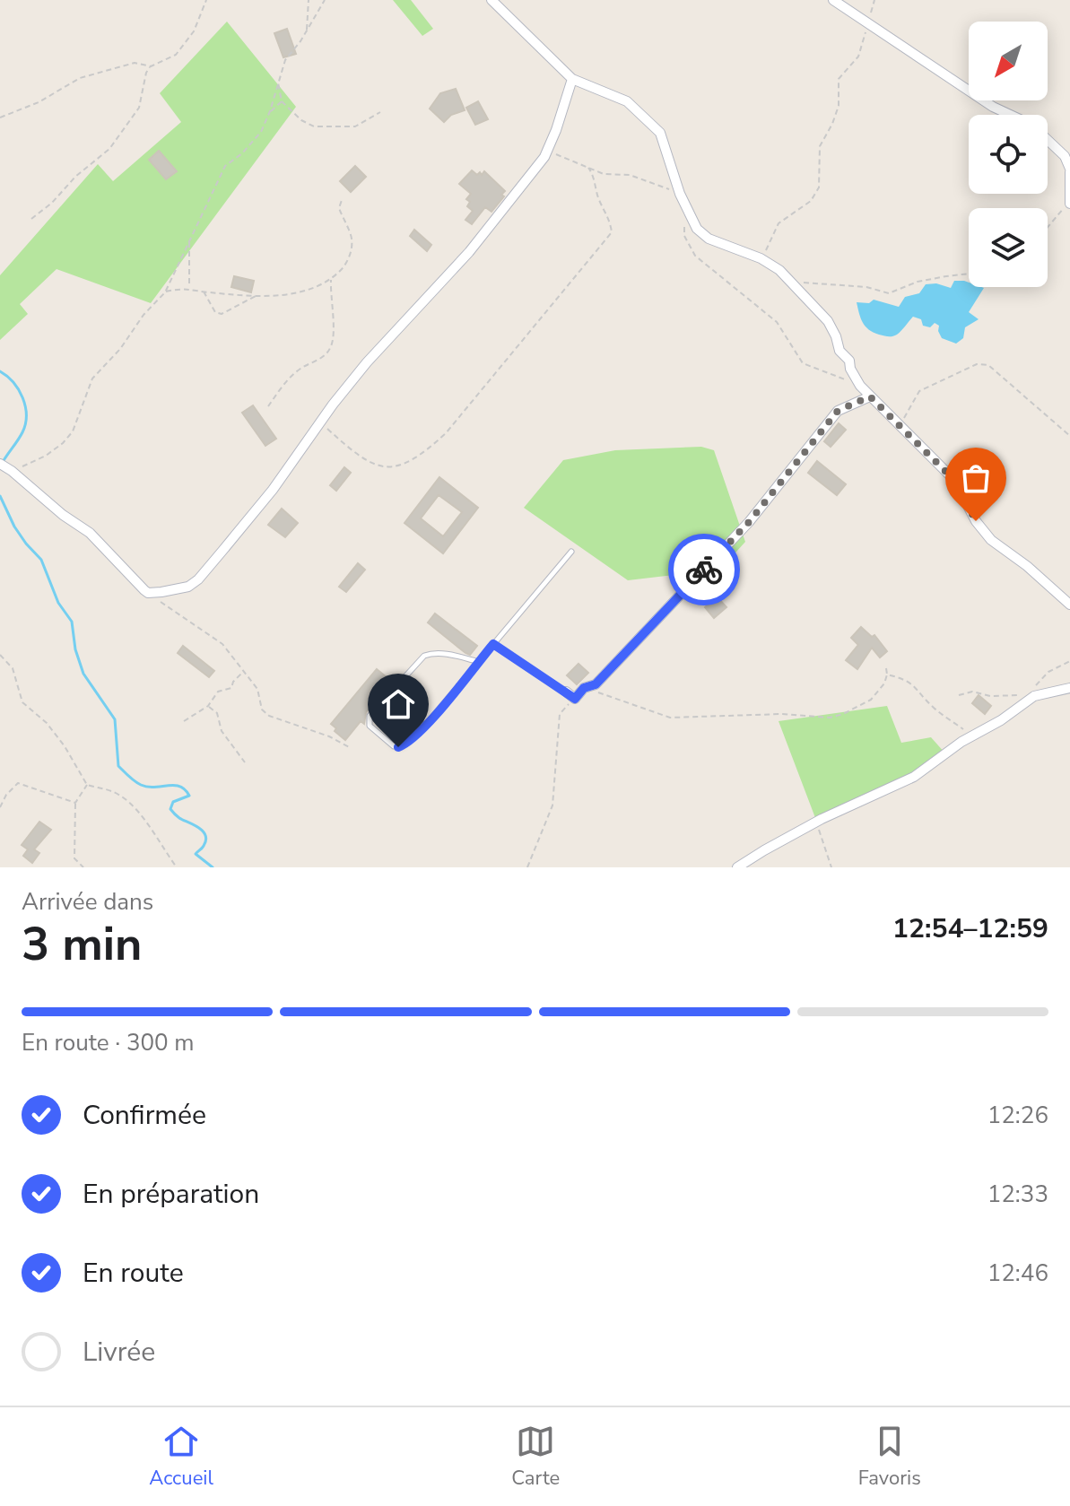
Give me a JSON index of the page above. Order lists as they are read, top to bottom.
{
  "north": "bottom left",
  "page": {
    "heading": ["3 min", "Arrivée dans", "12:54–12:59"],
    "bar": "En route · 300 m",
    "list": [
      ["Confirmée", "12:26"],
      ["En préparation", "12:33"],
      ["En route", "12:46"],
      "Livrée"
    ],
    "tabs": ["Accueil", "Carte", "Favoris"]
  }
}
